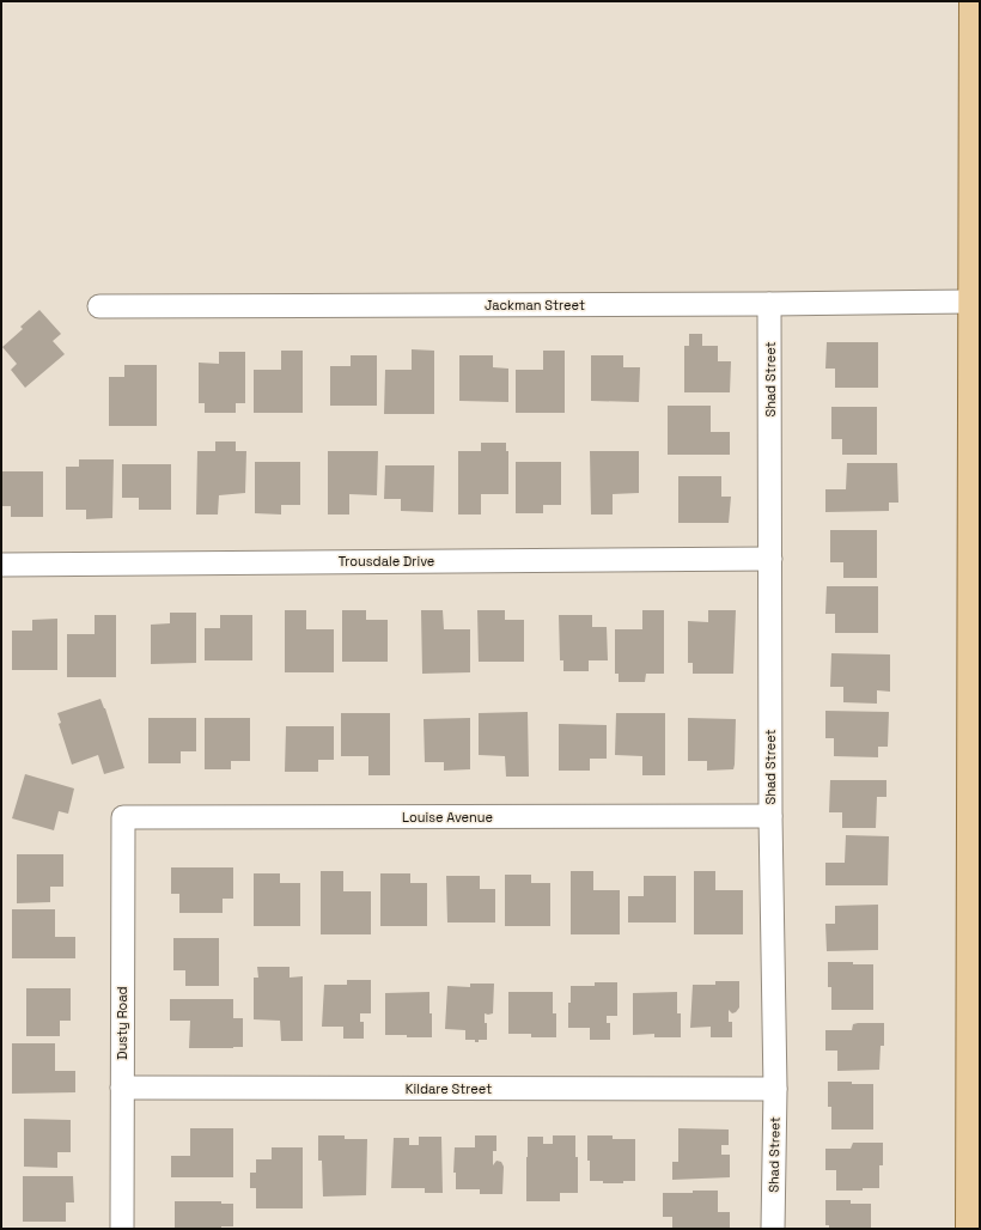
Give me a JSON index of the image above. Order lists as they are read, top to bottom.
{
  "streets": {
    "street": [
      "Jackman Street",
      "Shad Street",
      "Trousdale Drive",
      "Louise Avenue",
      "Dusty Road",
      "Kildare Street"
    ]
  },
  "crossings": [
    ["Jackman Street", "Shad Street"],
    ["Shad Street", "Trousdale Drive"],
    ["Shad Street", "Louise Avenue"],
    ["Shad Street", "Kildare Street"],
    ["Louise Avenue", "Dusty Road"],
    ["Dusty Road", "Kildare Street"]
  ]
}
